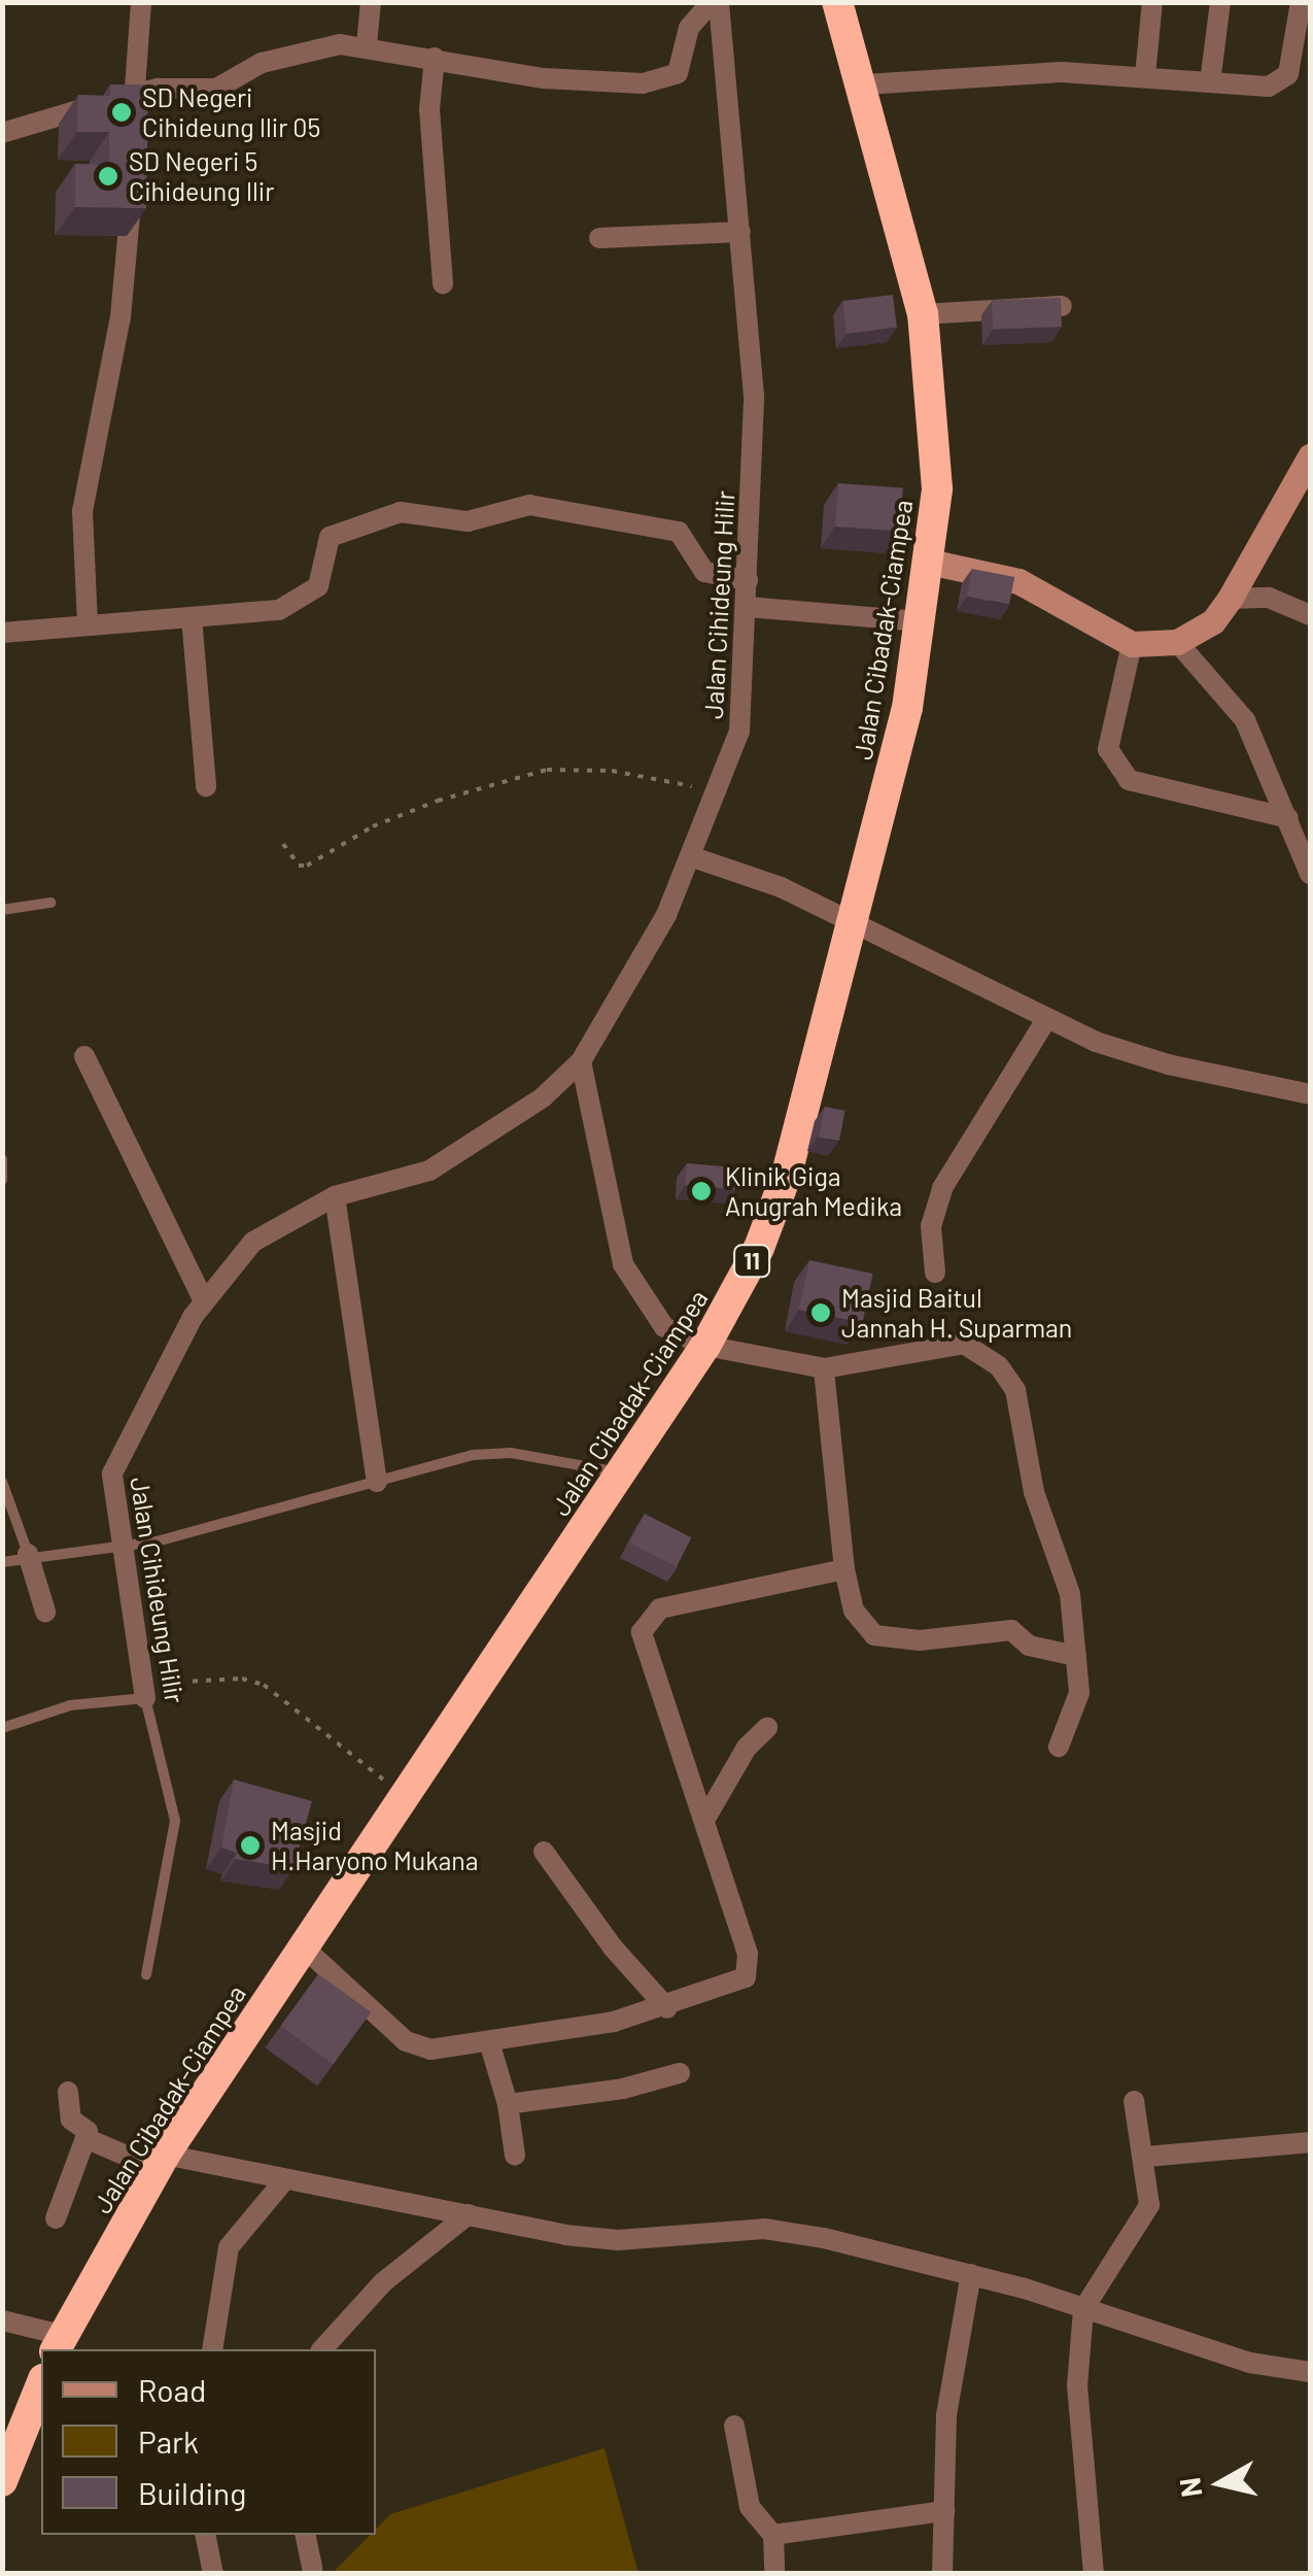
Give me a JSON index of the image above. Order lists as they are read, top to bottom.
{
  "streets": {
    "highway": ["Jalan Cibadak-Ciampea", "11"],
    "street": ["Jalan Cihideung Hilir"]
  },
  "places": [
    "SD Negeri Cihideung Ilir 05",
    "SD Negeri 5 Cihideung Ilir",
    "Klinik Giga Anugrah Medika",
    "Masjid Baitul Jannah H. Suparman",
    "Masjid H.Haryono Mukana"
  ],
  "legend": ["Road", "Park", "Building"],
  "north": "left"
}
